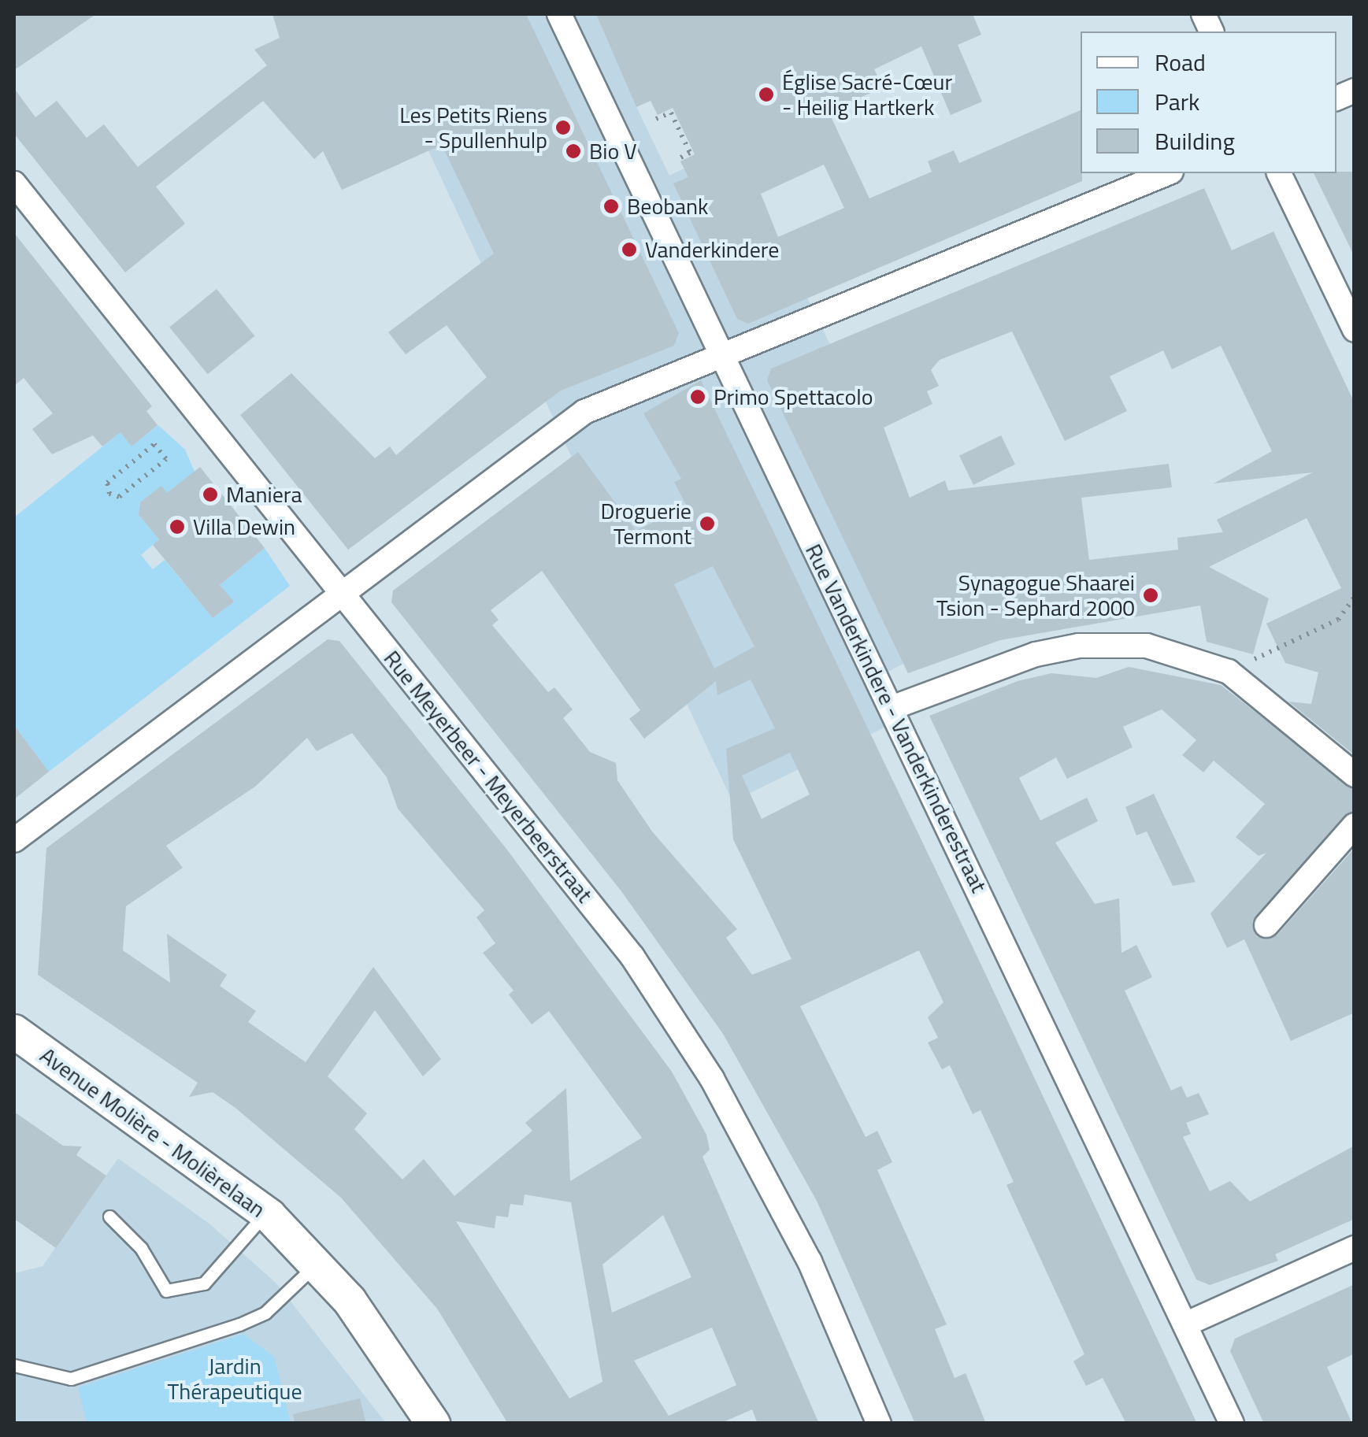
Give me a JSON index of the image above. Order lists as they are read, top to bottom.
{
  "streets": {
    "street": ["Rue Vanderkindere - Vanderkinderestraat", "Rue Meyerbeer - Meyerbeerstraat", "Avenue Molière - Molièrelaan"]
  },
  "parks": ["Jardin Thérapeutique"],
  "places": [
    "Église Sacré-Cœur - Heilig Hartkerk",
    "Les Petits Riens - Spullenhulp",
    "Bio V",
    "Beobank",
    "Vanderkindere",
    "Primo Spettacolo",
    "Maniera",
    "Droguerie Termont",
    "Villa Dewin",
    "Synagogue Shaarei Tsion - Sephard 2000"
  ],
  "legend": ["Road", "Park", "Building"]
}
